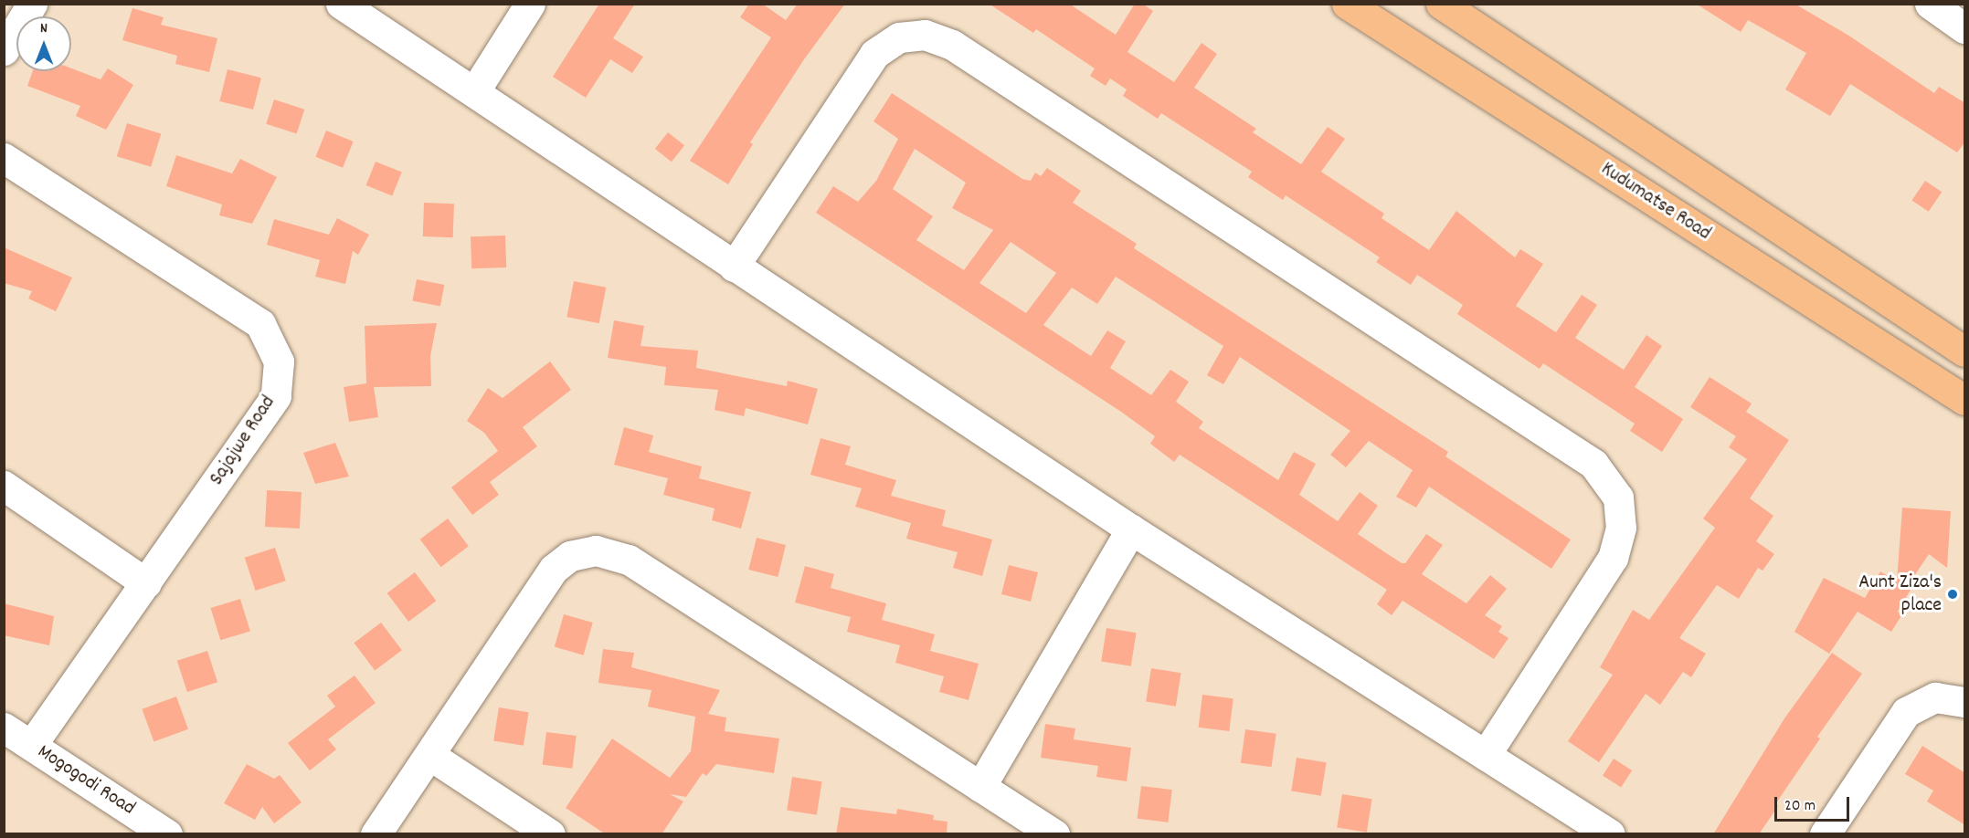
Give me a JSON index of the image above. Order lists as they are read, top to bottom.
{
  "streets": {
    "main road": ["Kudumatse Road"],
    "street": ["Sajajwe Road", "Mogogodi Road"]
  },
  "crossings": [
    ["Sajajwe Road", "Mogogodi Road"]
  ],
  "places": ["Aunt Ziza's place"],
  "scale_bar": "20 m",
  "north": "top"
}
